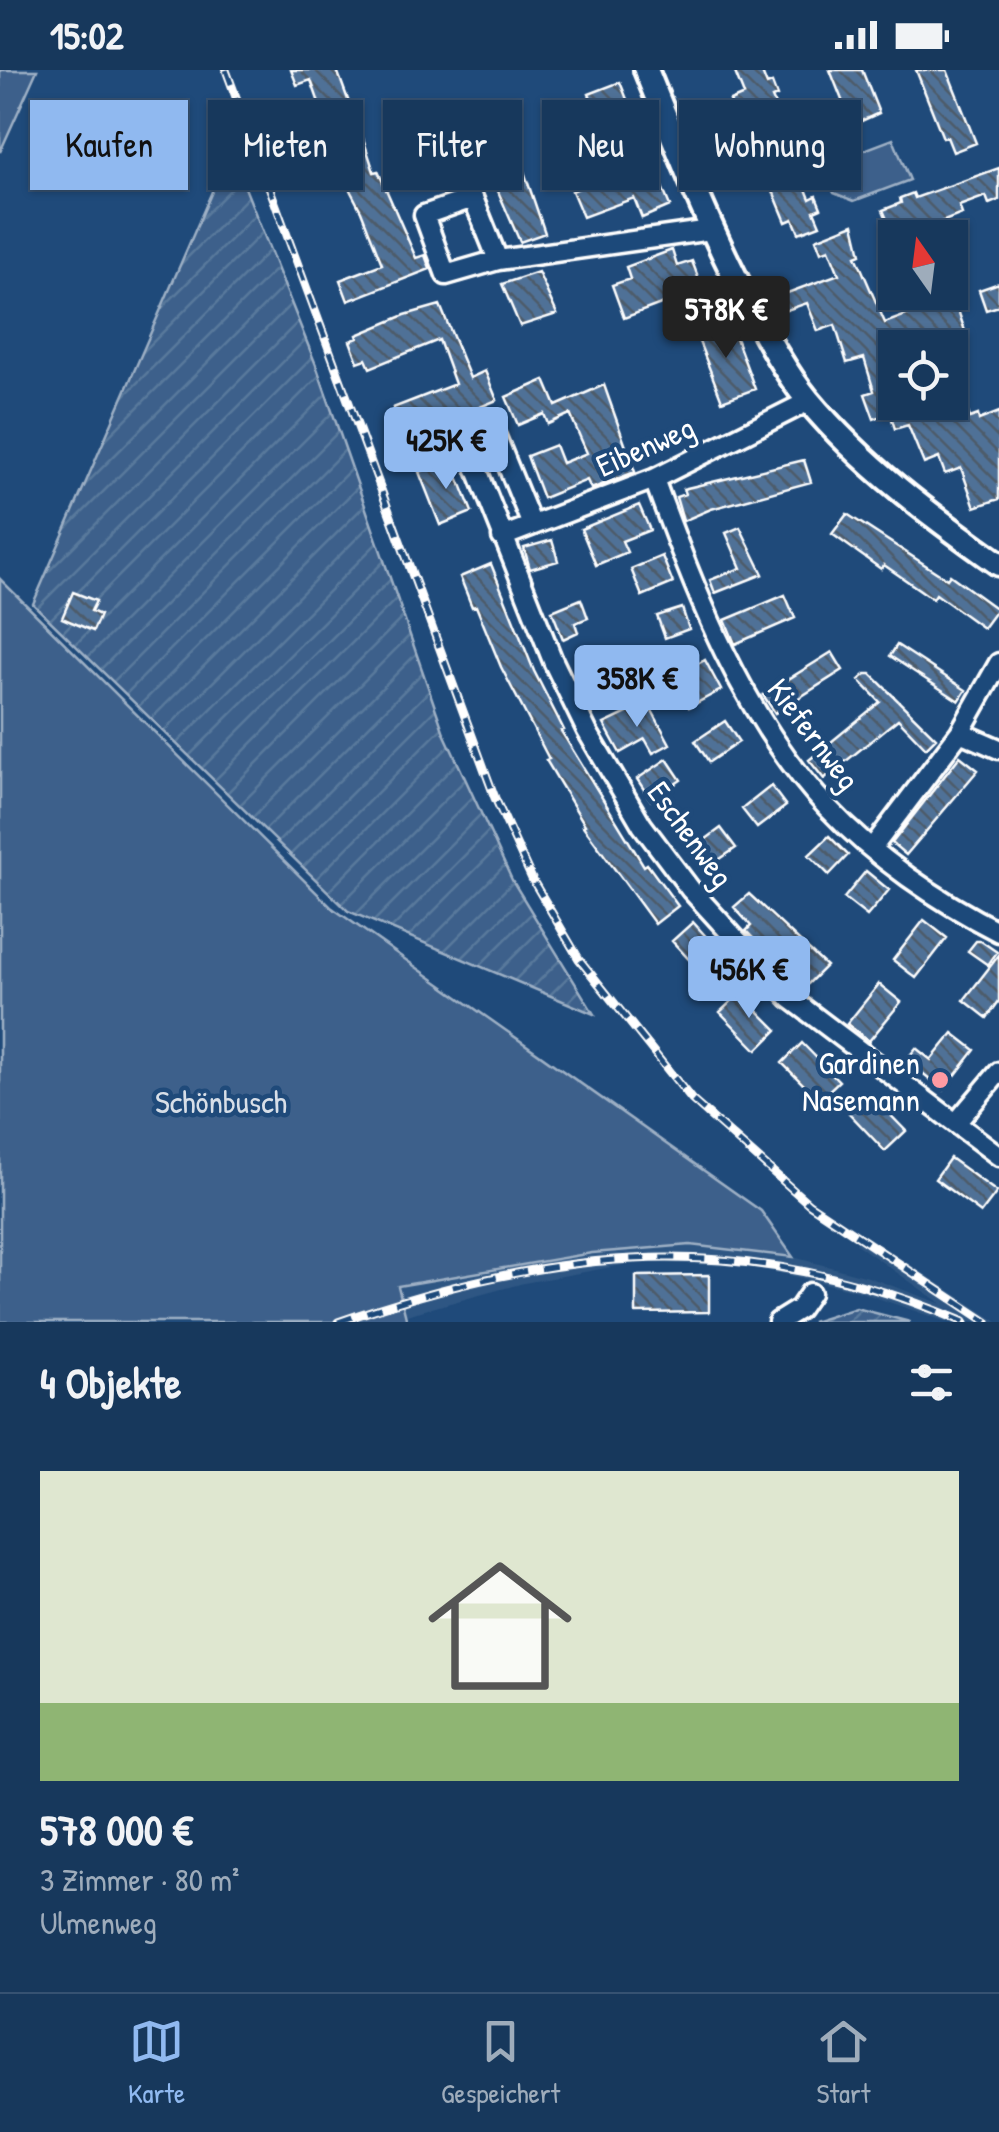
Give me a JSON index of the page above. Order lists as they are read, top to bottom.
{
  "streets": {
    "street": ["Eibenweg", "Kiefernweg", "Eschenweg"]
  },
  "crossings": [
    ["Eibenweg", "Kiefernweg"],
    ["Eibenweg", "Eschenweg"]
  ],
  "parks": ["Schönbusch"],
  "places": ["Gardinen Nasemann"],
  "north": "top",
  "page": {
    "status": "15:02",
    "chip": [
      "Kaufen",
      "Mieten",
      "Filter",
      "Neu",
      "Wohnung"
    ],
    "price": [
      "578K €",
      "425K €",
      "358K €",
      "456K €"
    ],
    "heading": "4 Objekte",
    "list": [
      {
        "name": "578 000 €",
        "note": "3 Zimmer · 80 m² · Ulmenweg"
      }
    ],
    "tabs": ["Karte", "Gespeichert", "Start"]
  }
}
